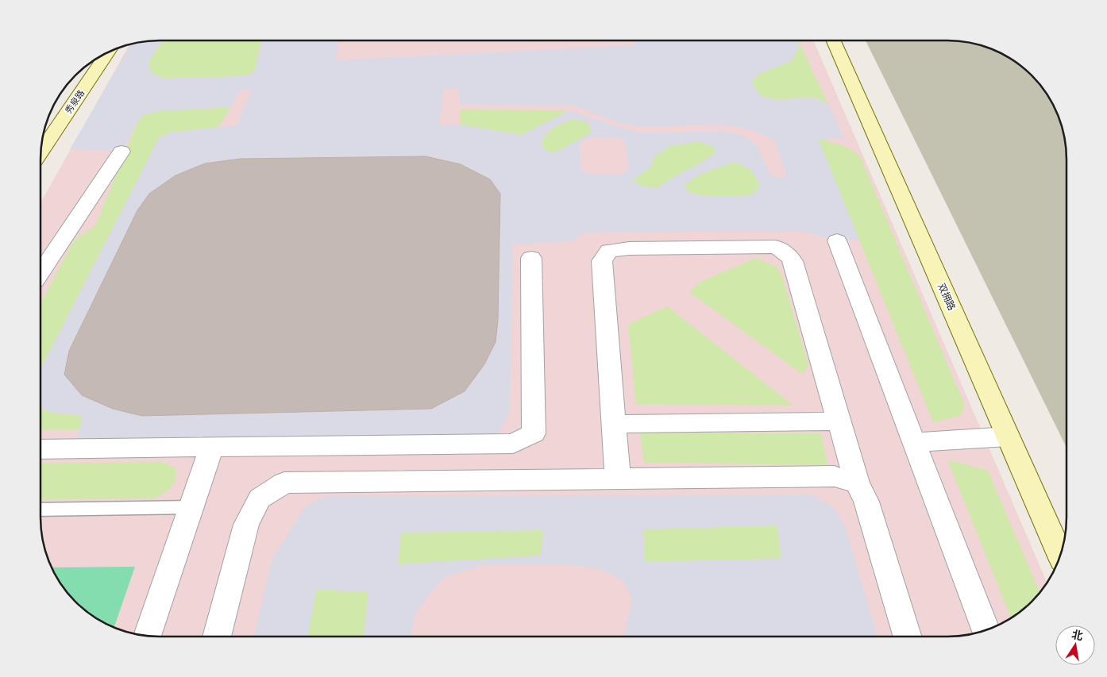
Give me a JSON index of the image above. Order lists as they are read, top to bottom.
{
  "streets": {
    "street": ["秀泉路", "双拥路"]
  },
  "north": "top"
}
